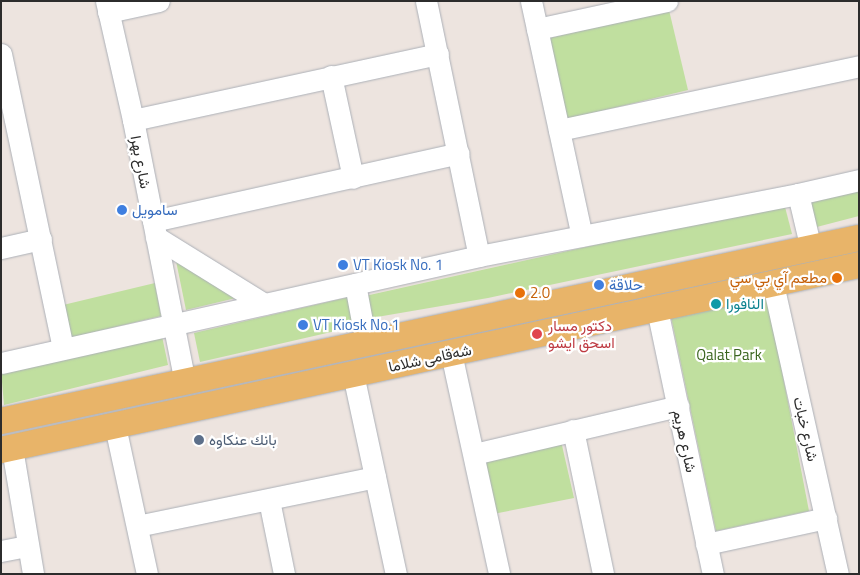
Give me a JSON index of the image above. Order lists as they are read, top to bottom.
{
  "streets": {
    "main road": ["شەقامی شلاما"],
    "street": ["شارع بهرا", "شارع خبات", "شارع هريم"]
  },
  "crossings": [
    ["شارع بهرا", "شەقامی شلاما"],
    ["شەقامی شلاما", "شارع خبات"],
    ["شەقامی شلاما", "شارع هريم"]
  ],
  "parks": ["Qalat Park"],
  "places": [
    "سامويل",
    "VT Kiosk No. 1",
    "مطعم آي بي سي",
    "حلاقة",
    "2.0",
    "النافورا",
    "VT Kiosk No.1",
    "دكتور مسار اسحق ايشو",
    "بانك عنكاوه"
  ]
}
